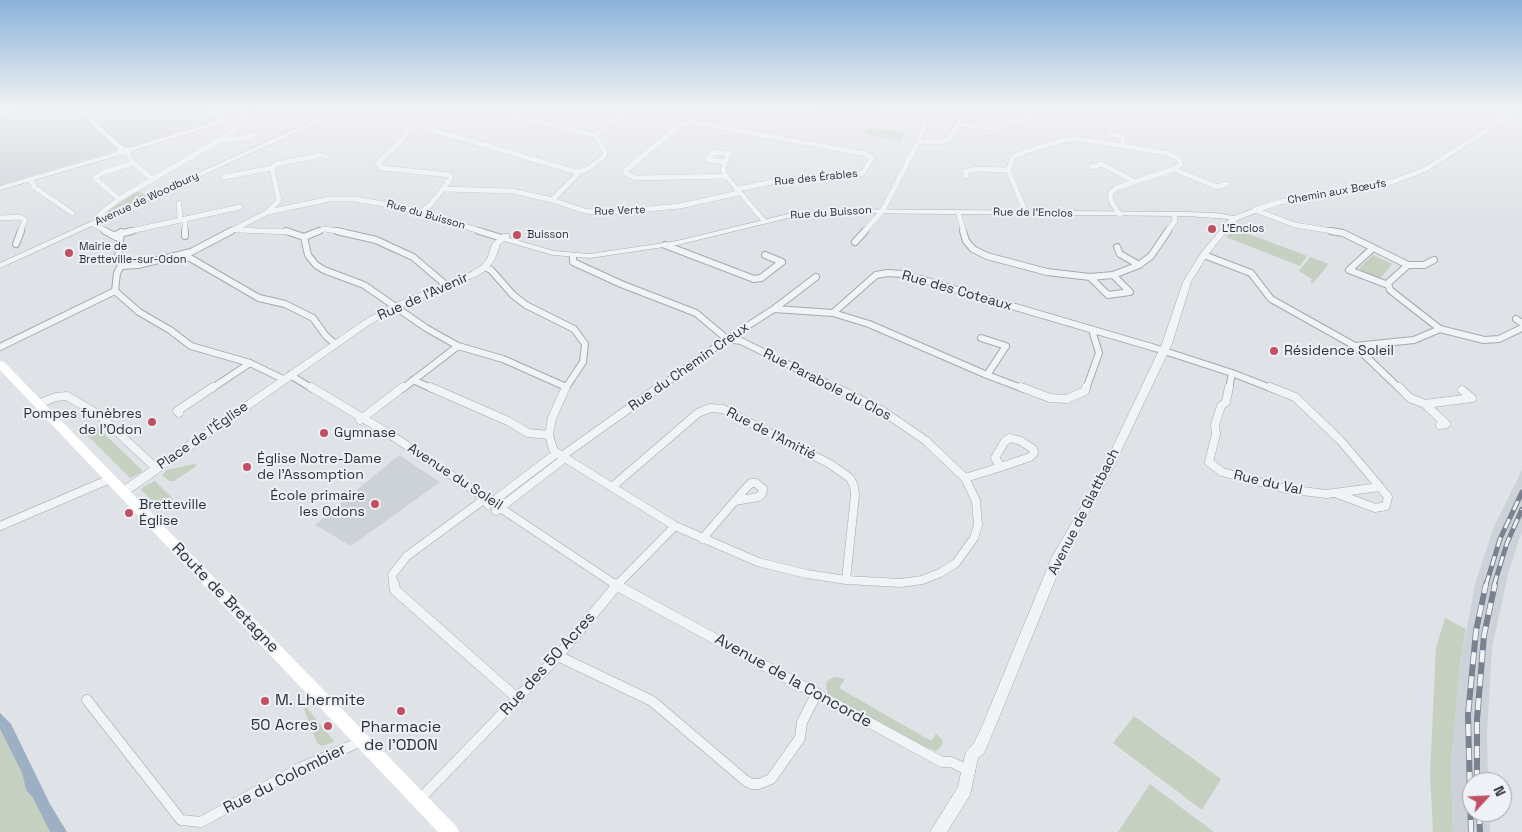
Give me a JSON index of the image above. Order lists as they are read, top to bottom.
{
  "streets": {
    "main road": ["Route de Bretagne"],
    "street": [
      "Rue des Érables",
      "Chemin aux Bœufs",
      "Avenue de Woodbury",
      "Rue Verte",
      "Rue du Buisson",
      "Rue de l'Enclos",
      "Rue des Coteaux",
      "Rue de l'Avenir",
      "Rue du Chemin Creux",
      "Rue Parabole du Clos",
      "Rue de l'Amitié",
      "Place de l'Église",
      "Avenue du Soleil",
      "Rue du Val",
      "Avenue de Glattbach",
      "Rue des 50 Acres",
      "Avenue de la Concorde",
      "Rue du Colombier"
    ]
  },
  "crossings": [
    ["Rue des Érables", "Rue Verte"],
    ["Chemin aux Bœufs", "Rue de l'Enclos"],
    ["Chemin aux Bœufs", "Avenue de Glattbach"],
    ["Rue du Buisson", "Rue de l'Enclos"],
    ["Rue du Buisson", "Rue de l'Avenir"],
    ["Rue de l'Enclos", "Avenue de Glattbach"],
    ["Rue des Coteaux", "Avenue de Glattbach"],
    ["Rue de l'Avenir", "Place de l'Église"],
    ["Rue de l'Avenir", "Avenue du Soleil"],
    ["Rue du Chemin Creux", "Rue Parabole du Clos"],
    ["Rue du Chemin Creux", "Avenue du Soleil"],
    ["Rue du Chemin Creux", "Rue des 50 Acres"],
    ["Rue Parabole du Clos", "Rue de l'Amitié"],
    ["Rue Parabole du Clos", "Rue des 50 Acres"],
    ["Place de l'Église", "Avenue du Soleil"],
    ["Place de l'Église", "Route de Bretagne"],
    ["Avenue du Soleil", "Rue des 50 Acres"],
    ["Avenue du Soleil", "Avenue de la Concorde"],
    ["Avenue de Glattbach", "Avenue de la Concorde"],
    ["Route de Bretagne", "Rue des 50 Acres"],
    ["Route de Bretagne", "Rue du Colombier"],
    ["Rue des 50 Acres", "Avenue de la Concorde"]
  ],
  "places": [
    "L'Enclos",
    "Buisson",
    "Mairie de Bretteville-sur-Odon",
    "Résidence Soleil",
    "Pompes funèbres de l'Odon",
    "Gymnase",
    "Église Notre-Dame de l'Assomption",
    "École primaire les Odons",
    "Bretteville Église",
    "M. Lhermite",
    "Pharmacie de l'ODON",
    "50 Acres"
  ],
  "north": "top right"
}
